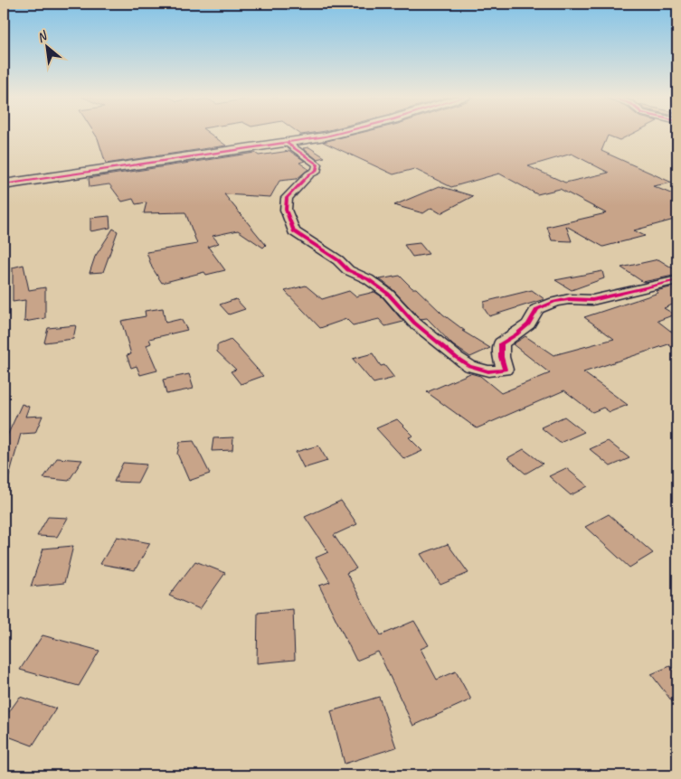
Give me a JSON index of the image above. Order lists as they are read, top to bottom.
{
  "north": "top left"
}
